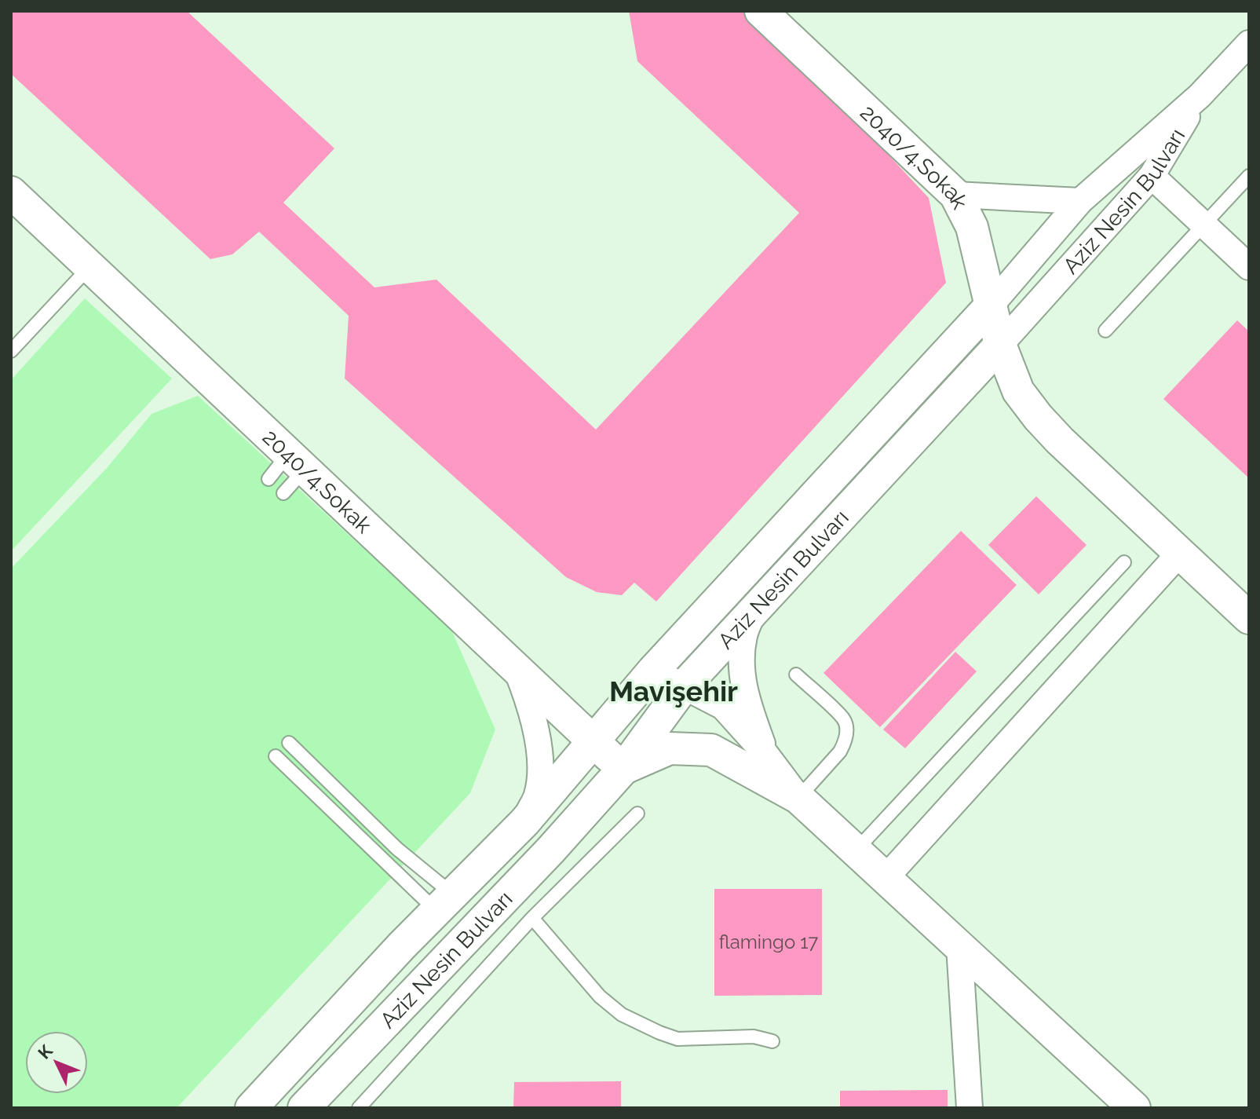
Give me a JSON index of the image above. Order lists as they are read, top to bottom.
{
  "streets": {
    "street": ["2040/4.Sokak", "Aziz Nesin Bulvarı"]
  },
  "crossings": [
    ["2040/4.Sokak", "Aziz Nesin Bulvarı"]
  ],
  "districts": ["Mavişehir"],
  "house_numbers": ["flamingo 17"],
  "north": "top left"
}
